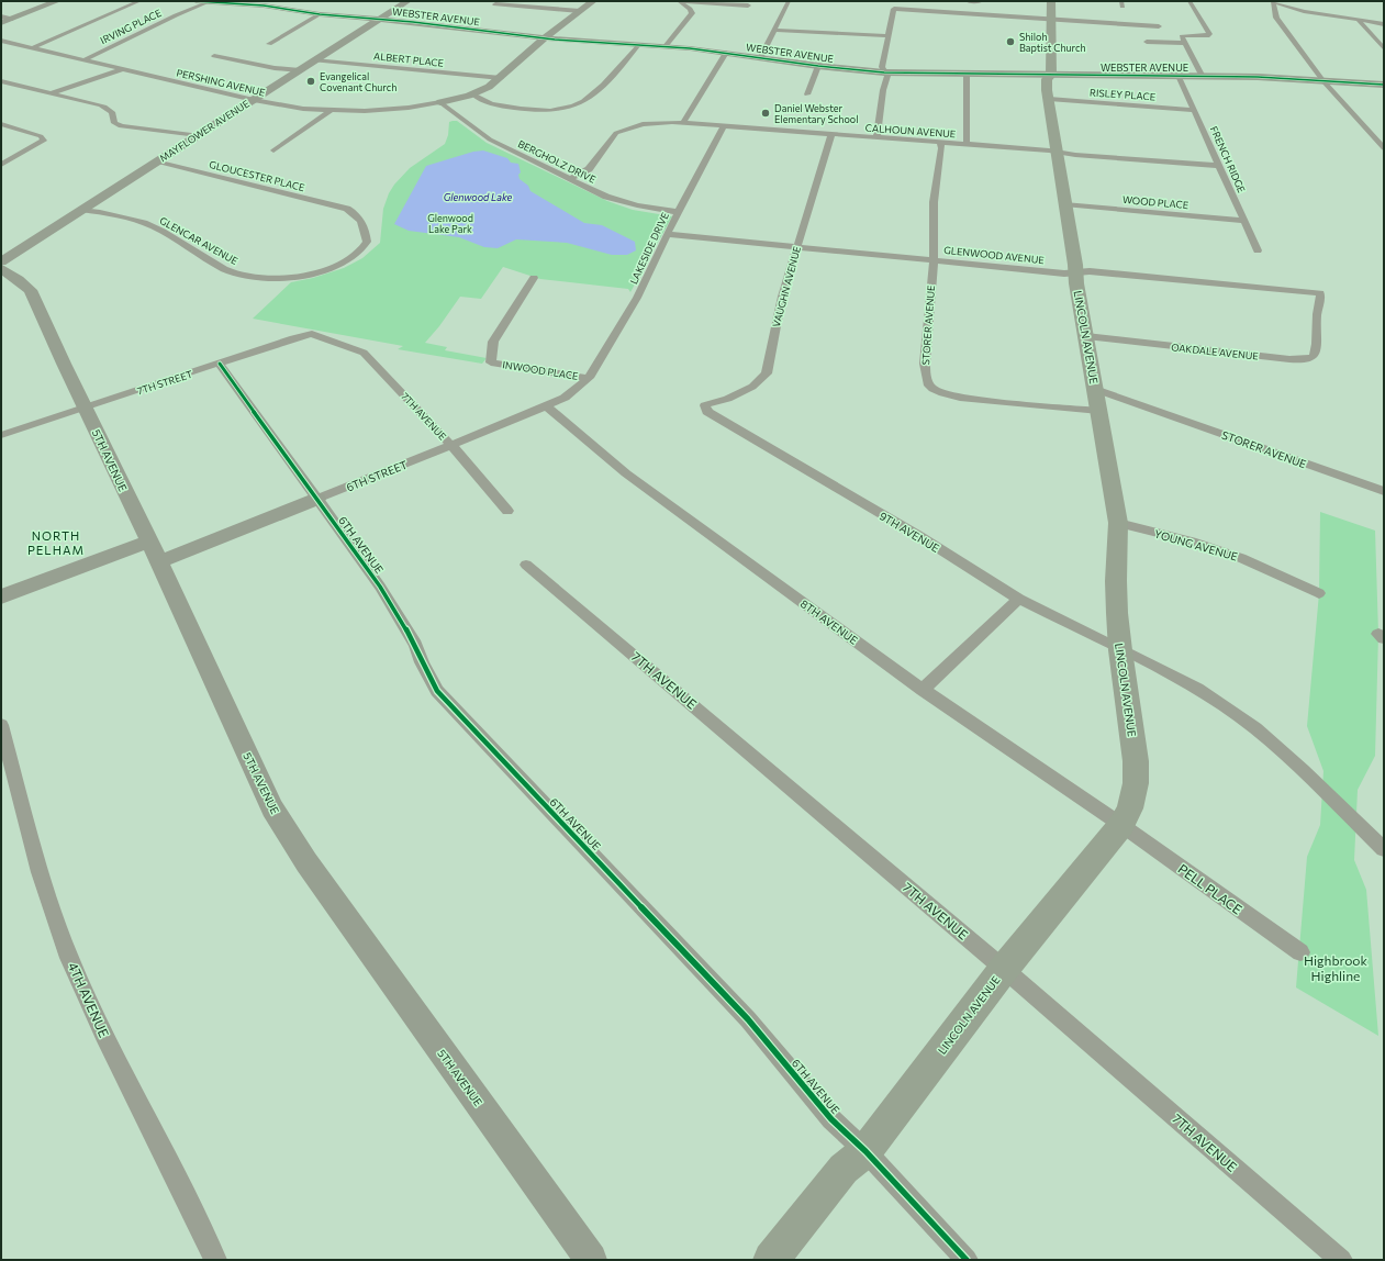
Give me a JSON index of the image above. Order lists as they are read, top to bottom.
{
  "streets": {
    "main road": ["LINCOLN AVENUE"],
    "street": [
      "WEBSTER AVENUE",
      "IRVING PLACE",
      "ALBERT PLACE",
      "PERSHING AVENUE",
      "RISLEY PLACE",
      "MAYFLOWER AVENUE",
      "CALHOUN AVENUE",
      "FRENCH RIDGE",
      "BERGHOLZ DRIVE",
      "GLOUCESTER PLACE",
      "WOOD PLACE",
      "GLENCAR AVENUE",
      "LAKESIDE DRIVE",
      "GLENWOOD AVENUE",
      "VAUGHN AVENUE",
      "STORER AVENUE",
      "OAKDALE AVENUE",
      "INWOOD PLACE",
      "7TH STREET",
      "7TH AVENUE",
      "5TH AVENUE",
      "6TH STREET",
      "9TH AVENUE",
      "6TH AVENUE",
      "YOUNG AVENUE",
      "8TH AVENUE",
      "PELL PLACE",
      "4TH AVENUE"
    ]
  },
  "crossings": [
    ["WEBSTER AVENUE", "IRVING PLACE"],
    ["WEBSTER AVENUE", "MAYFLOWER AVENUE"],
    ["WEBSTER AVENUE", "FRENCH RIDGE"],
    ["WEBSTER AVENUE", "LINCOLN AVENUE"],
    ["IRVING PLACE", "PERSHING AVENUE"],
    ["ALBERT PLACE", "MAYFLOWER AVENUE"],
    ["PERSHING AVENUE", "MAYFLOWER AVENUE"],
    ["PERSHING AVENUE", "BERGHOLZ DRIVE"],
    ["RISLEY PLACE", "FRENCH RIDGE"],
    ["RISLEY PLACE", "LINCOLN AVENUE"],
    ["MAYFLOWER AVENUE", "GLOUCESTER PLACE"],
    ["MAYFLOWER AVENUE", "GLENCAR AVENUE"],
    ["CALHOUN AVENUE", "FRENCH RIDGE"],
    ["CALHOUN AVENUE", "BERGHOLZ DRIVE"],
    ["CALHOUN AVENUE", "LAKESIDE DRIVE"],
    ["CALHOUN AVENUE", "VAUGHN AVENUE"],
    ["CALHOUN AVENUE", "STORER AVENUE"],
    ["CALHOUN AVENUE", "LINCOLN AVENUE"],
    ["FRENCH RIDGE", "WOOD PLACE"],
    ["BERGHOLZ DRIVE", "LAKESIDE DRIVE"],
    ["GLOUCESTER PLACE", "GLENCAR AVENUE"],
    ["WOOD PLACE", "LINCOLN AVENUE"],
    ["LAKESIDE DRIVE", "GLENWOOD AVENUE"],
    ["LAKESIDE DRIVE", "INWOOD PLACE"],
    ["LAKESIDE DRIVE", "6TH STREET"],
    ["GLENWOOD AVENUE", "VAUGHN AVENUE"],
    ["GLENWOOD AVENUE", "STORER AVENUE"],
    ["GLENWOOD AVENUE", "LINCOLN AVENUE"],
    ["GLENWOOD AVENUE", "OAKDALE AVENUE"],
    ["VAUGHN AVENUE", "9TH AVENUE"],
    ["STORER AVENUE", "LINCOLN AVENUE"],
    ["LINCOLN AVENUE", "OAKDALE AVENUE"],
    ["LINCOLN AVENUE", "7TH AVENUE"],
    ["LINCOLN AVENUE", "9TH AVENUE"],
    ["LINCOLN AVENUE", "6TH AVENUE"],
    ["LINCOLN AVENUE", "YOUNG AVENUE"],
    ["LINCOLN AVENUE", "8TH AVENUE"],
    ["LINCOLN AVENUE", "PELL PLACE"],
    ["INWOOD PLACE", "6TH STREET"],
    ["7TH STREET", "7TH AVENUE"],
    ["7TH STREET", "5TH AVENUE"],
    ["7TH STREET", "6TH AVENUE"],
    ["7TH AVENUE", "6TH STREET"],
    ["5TH AVENUE", "6TH STREET"],
    ["6TH STREET", "6TH AVENUE"],
    ["6TH STREET", "8TH AVENUE"],
    ["8TH AVENUE", "PELL PLACE"]
  ],
  "districts": ["NORTH PELHAM"],
  "water": ["Glenwood Lake"],
  "parks": ["Glenwood Lake Park", "Highbrook Highline"],
  "places": ["Shiloh Baptist Church", "Evangelical Covenant Church", "Daniel Webster Elementary School"]
}
